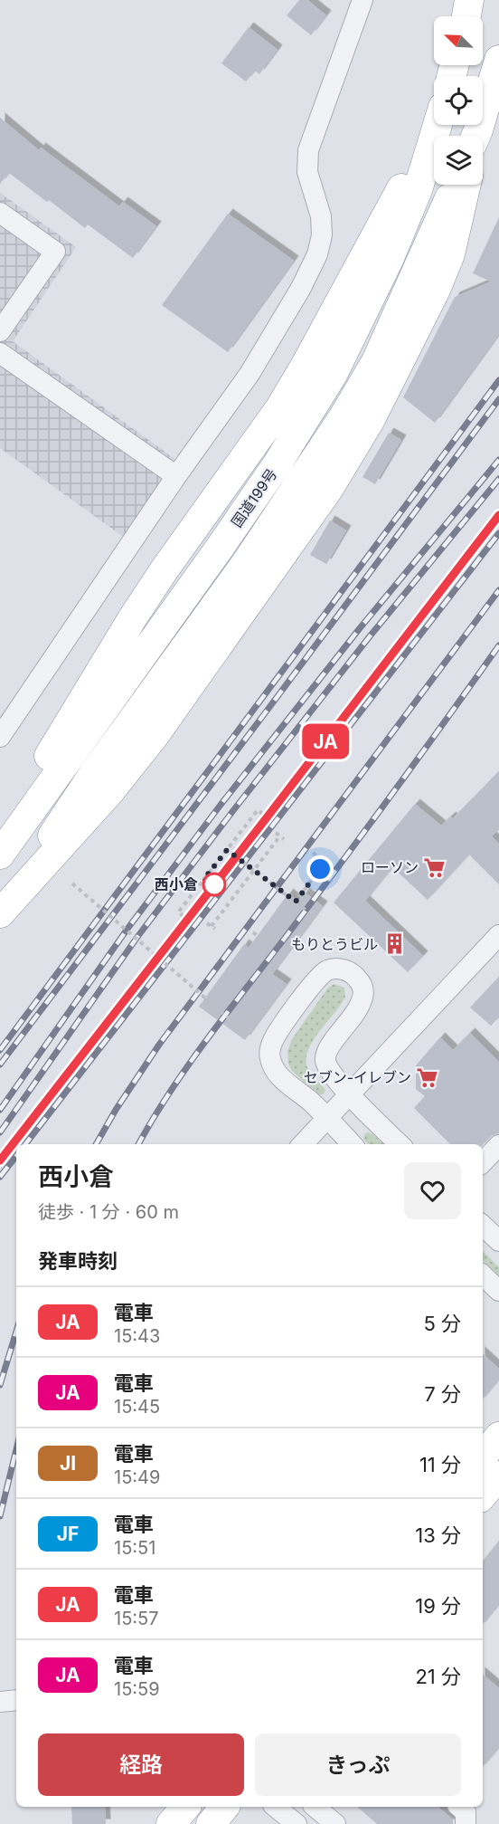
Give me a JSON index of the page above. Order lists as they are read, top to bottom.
{
  "streets": {
    "highway": ["国道199号"]
  },
  "places": {
    "supermarket": ["ローソン", "セブン-イレブン"],
    "other": ["西小倉"],
    "building": ["もりとうビル"]
  },
  "north": "top left",
  "page": {
    "on_map": "JA",
    "heading": [
      ["西小倉", "徒歩 · 1 分 · 60 m"],
      "発車時刻"
    ],
    "list": [
      {
        "mark": "JA",
        "name": "電車",
        "note": "15:43",
        "value": "5 分"
      },
      {
        "mark": "JA",
        "name": "電車",
        "note": "15:45",
        "value": "7 分"
      },
      {
        "mark": "JI",
        "name": "電車",
        "note": "15:49",
        "value": "11 分"
      },
      {
        "mark": "JF",
        "name": "電車",
        "note": "15:51",
        "value": "13 分"
      },
      {
        "mark": "JA",
        "name": "電車",
        "note": "15:57",
        "value": "19 分"
      },
      {
        "mark": "JA",
        "name": "電車",
        "note": "15:59",
        "value": "21 分"
      }
    ],
    "buttons": ["経路", "きっぷ"]
  }
}
